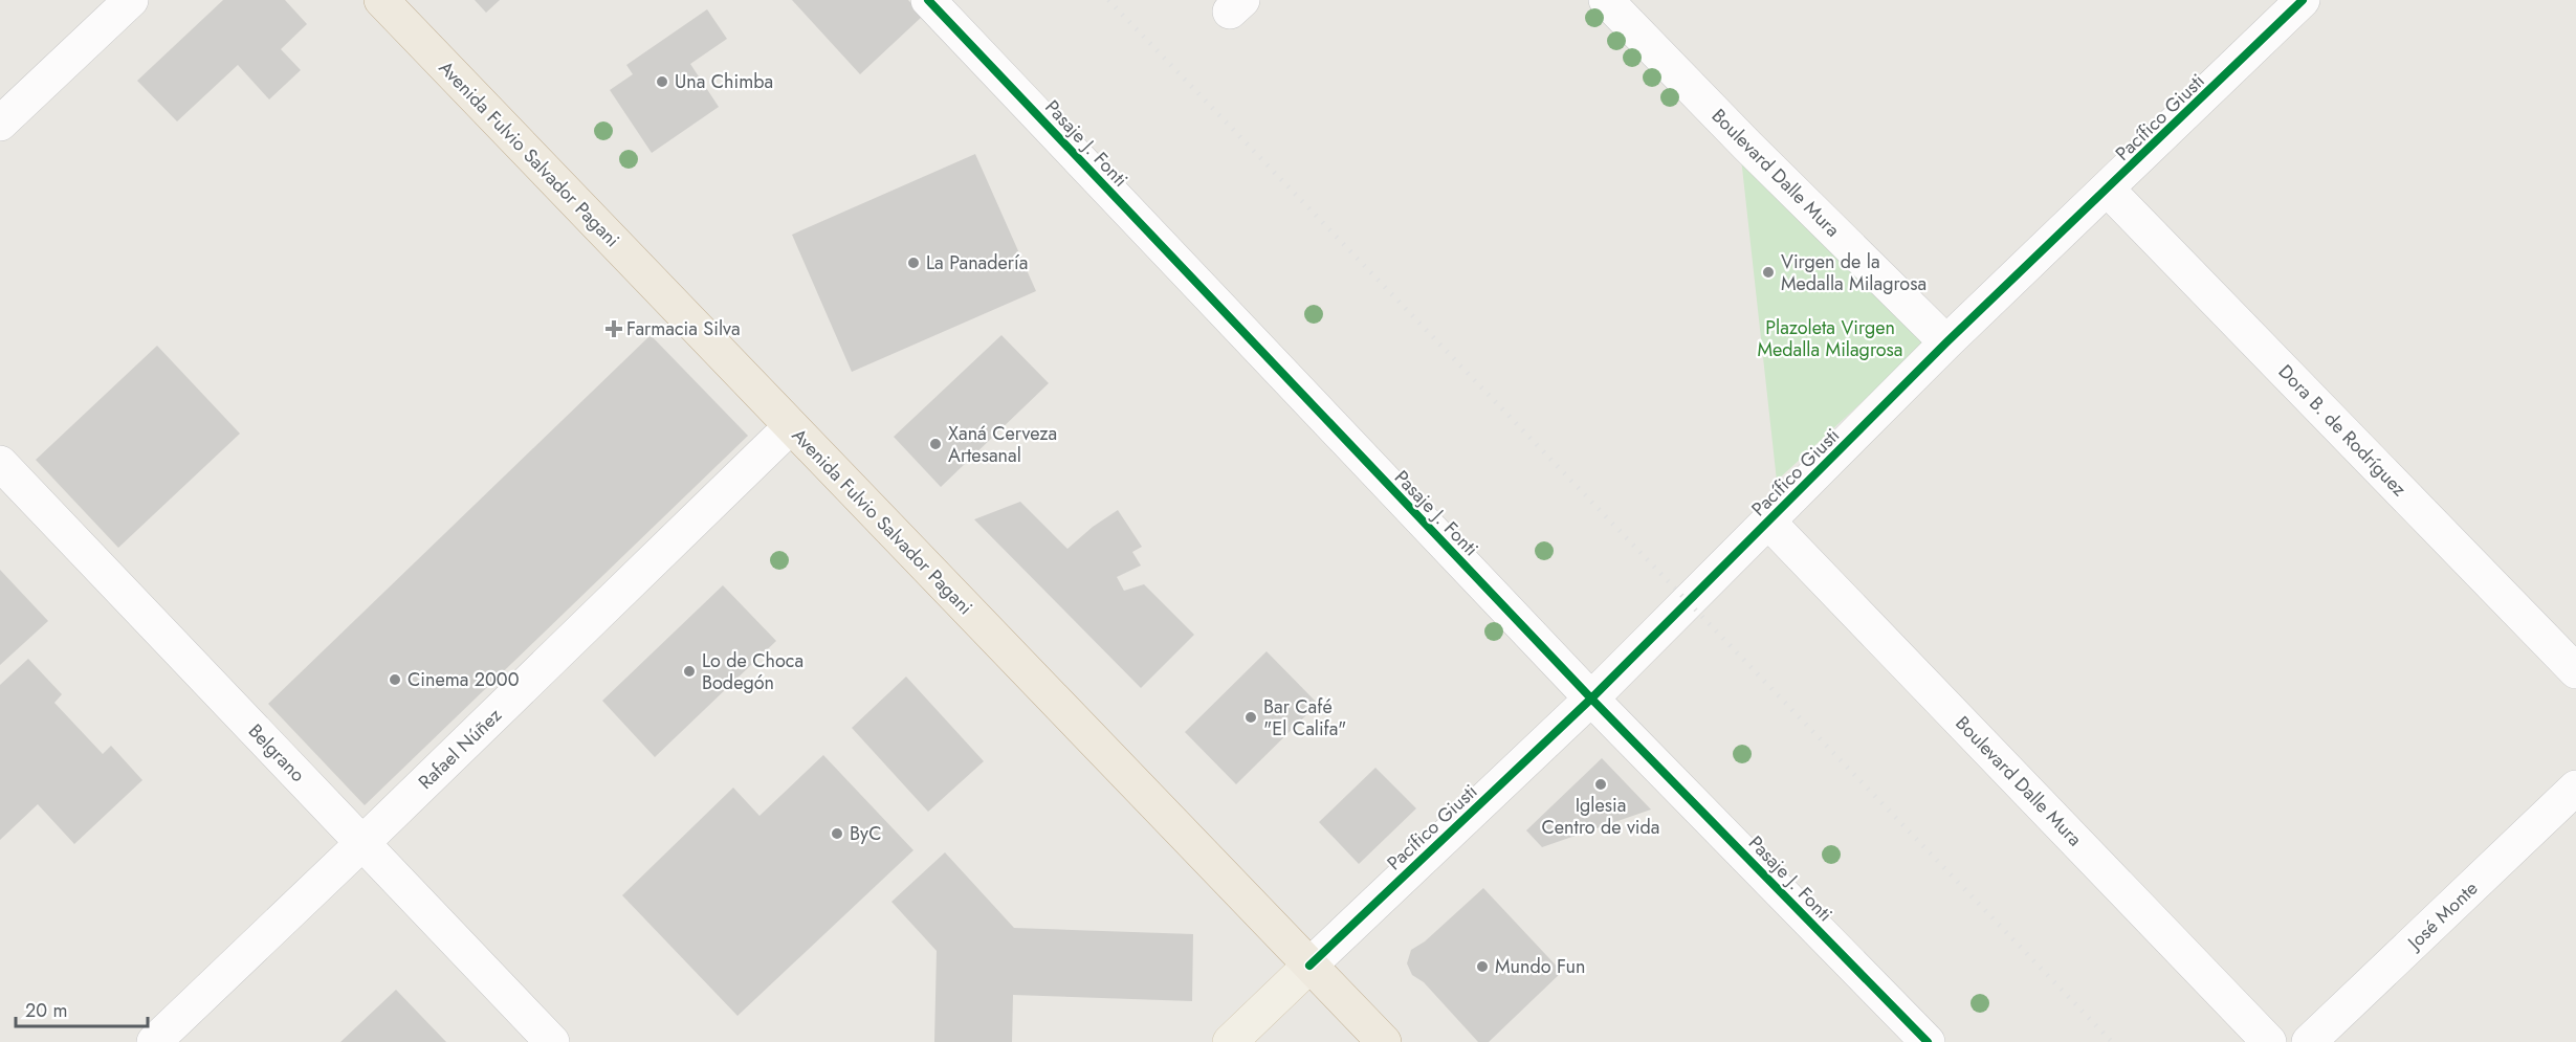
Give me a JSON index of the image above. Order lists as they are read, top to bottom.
{
  "streets": {
    "highway": ["Avenida Fulvio Salvador Pagani"],
    "street": [
      "Pacífico Giusti",
      "Pasaje J. Fonti",
      "Boulevard Dalle Mura",
      "Dora B. de Rodríguez",
      "Rafael Núñez",
      "Belgrano",
      "José Monte"
    ]
  },
  "crossings": [
    ["Pacífico Giusti", "Pasaje J. Fonti"],
    ["Pacífico Giusti", "Avenida Fulvio Salvador Pagani"],
    ["Pacífico Giusti", "Boulevard Dalle Mura"],
    ["Pacífico Giusti", "Dora B. de Rodríguez"],
    ["Avenida Fulvio Salvador Pagani", "Rafael Núñez"],
    ["Rafael Núñez", "Belgrano"]
  ],
  "parks": ["Plazoleta Virgen Medalla Milagrosa"],
  "places": {
    "other": [
      "Una Chimba",
      "La Panadería",
      "Virgen de la Medalla Milagrosa",
      "Xaná Cerveza Artesanal",
      "Lo de Choca Bodegón",
      "Cinema 2000",
      "Bar Café \"El Califa\"",
      "Iglesia Centro de vida",
      "ByC",
      "Mundo Fun"
    ],
    "health": ["Farmacia Silva"]
  },
  "scale_bar": "20 m"
}
